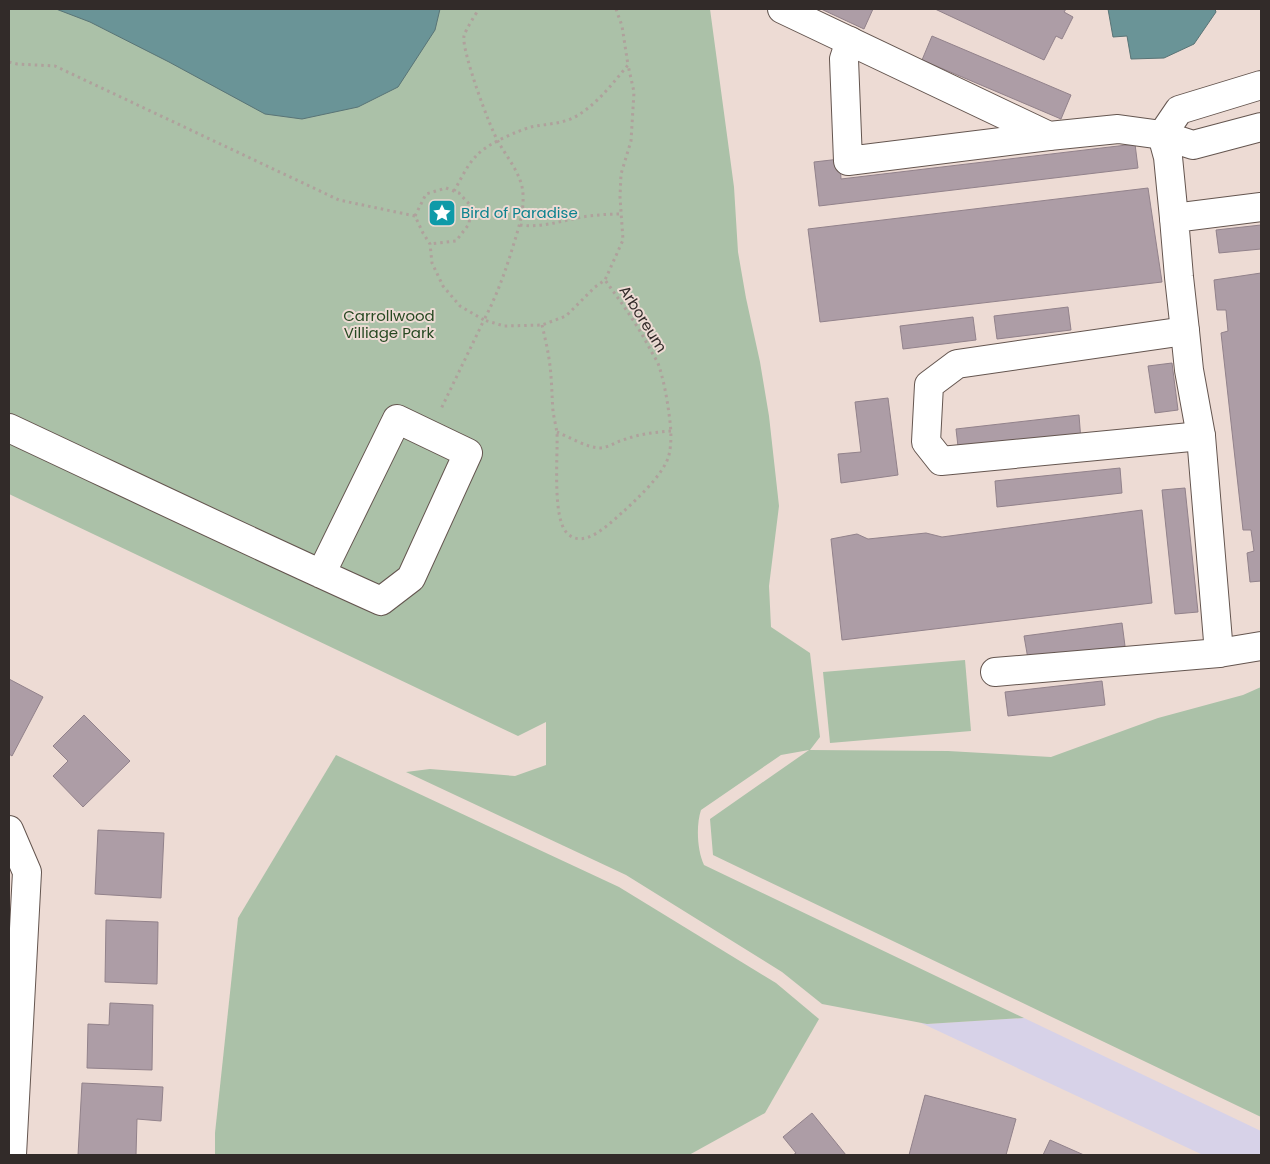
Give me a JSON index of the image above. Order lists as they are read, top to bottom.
{
  "streets": {
    "path": ["Arboreum"]
  },
  "parks": ["Carrollwood Villiage Park"],
  "places": {
    "place": ["Bird of Paradise"]
  }
}
